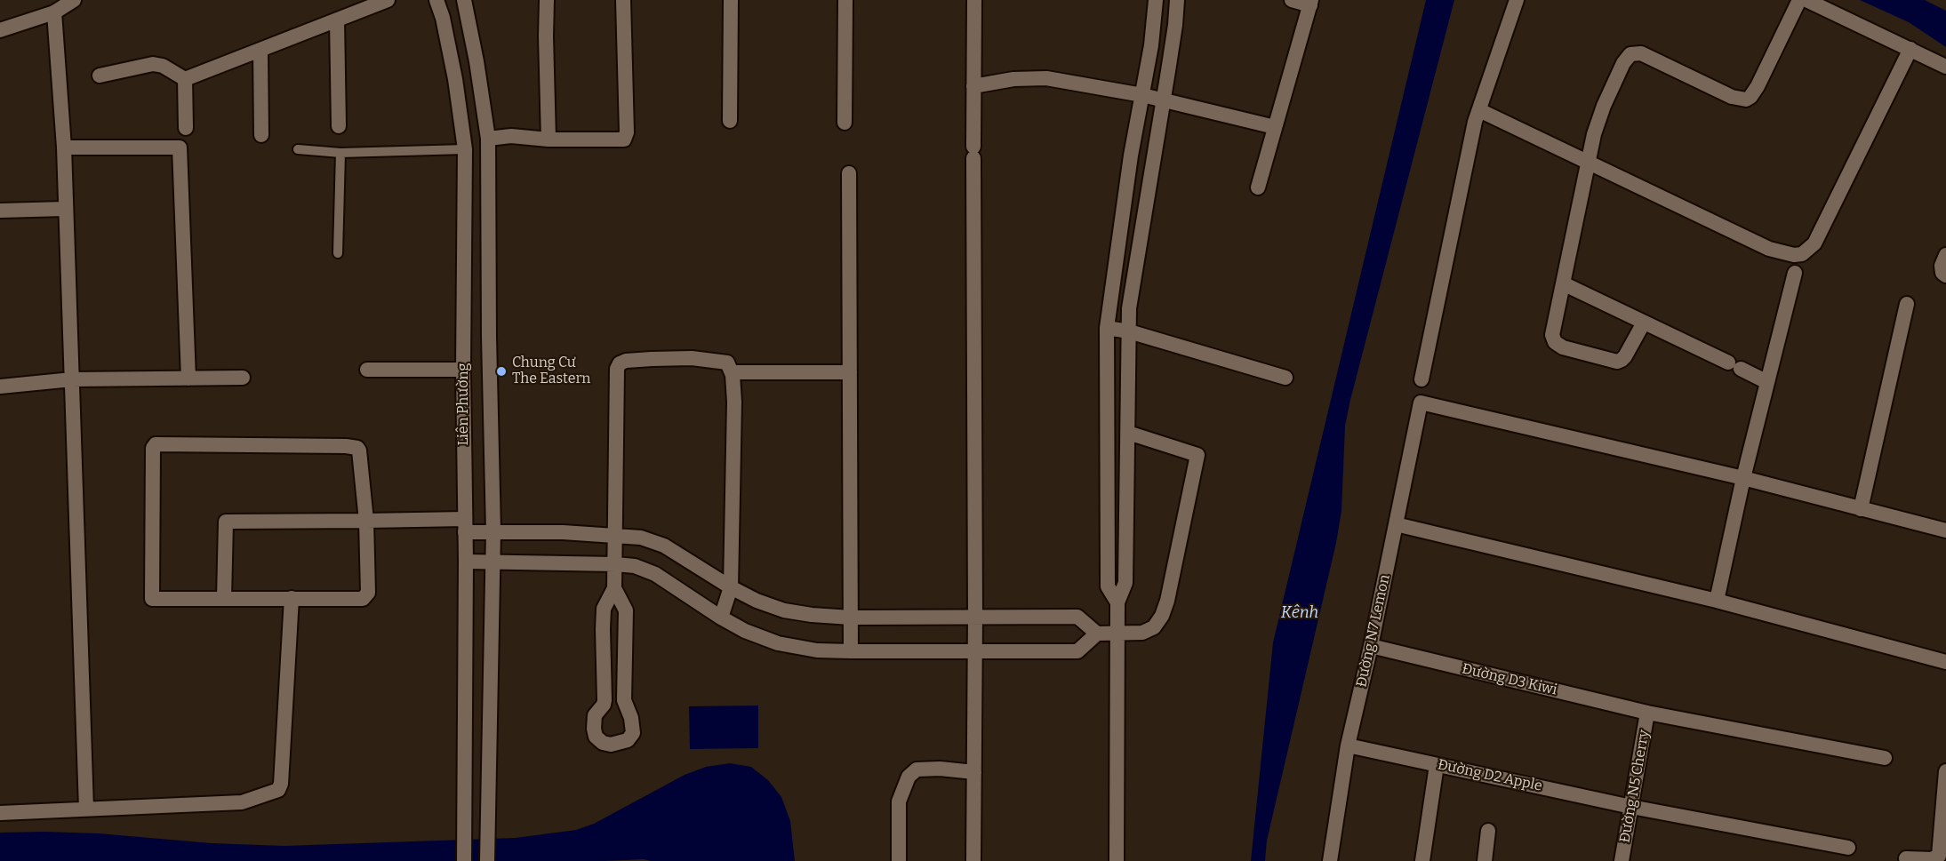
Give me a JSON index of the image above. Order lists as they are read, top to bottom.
{
  "streets": {
    "street": [
      "Liên Phường",
      "Đường N7 Lemon",
      "Đường D3 Kiwi",
      "Đường D2 Apple",
      "Đường N5 Cherry"
    ]
  },
  "crossings": [
    ["Đường N7 Lemon", "Đường D3 Kiwi"],
    ["Đường N7 Lemon", "Đường D2 Apple"],
    ["Đường D3 Kiwi", "Đường N5 Cherry"],
    ["Đường D2 Apple", "Đường N5 Cherry"]
  ],
  "water": ["Kênh"],
  "places": ["Chung Cư The Eastern"]
}
